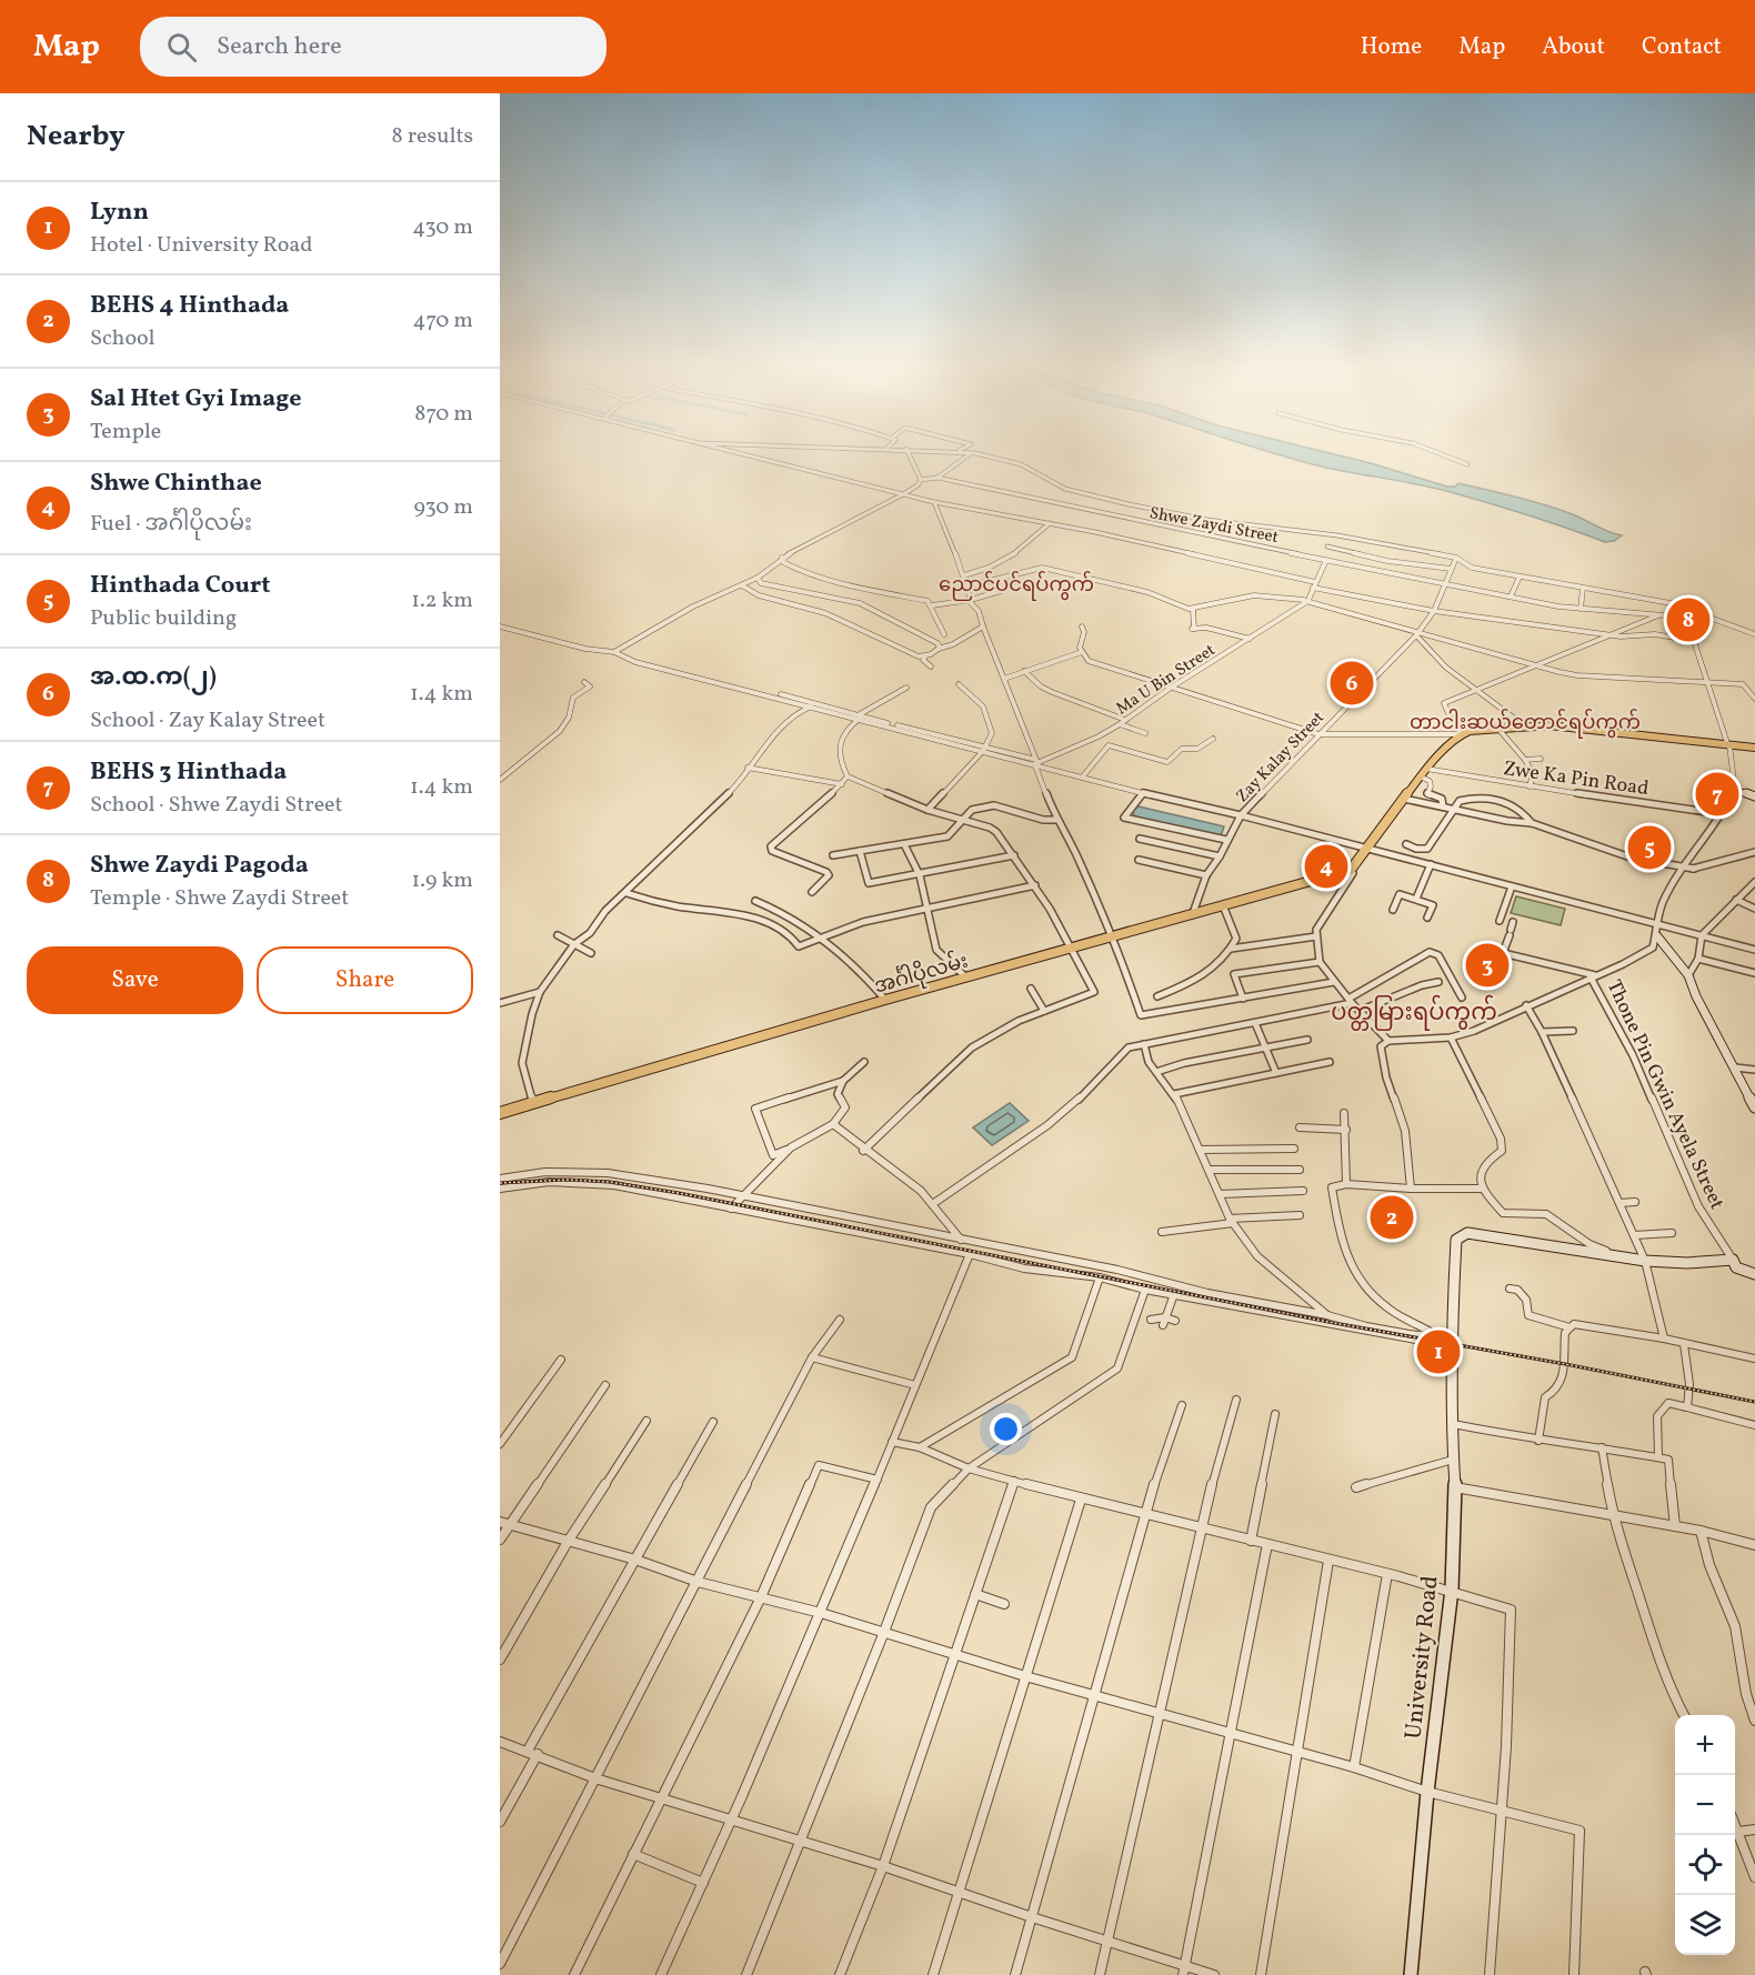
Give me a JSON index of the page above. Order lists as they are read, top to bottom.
{
  "streets": {
    "main road": ["အင်္ဂါပိုလမ်း"],
    "street": [
      "Shwe Zaydi Street",
      "Ma U Bin Street",
      "Zay Kalay Street",
      "Zwe Ka Pin Road",
      "Thone Pin Gwin Ayela Street",
      "University Road"
    ]
  },
  "crossings": [
    ["Shwe Zaydi Street", "Zay Kalay Street"]
  ],
  "districts": ["ညောင်ပင်ရပ်ကွက်", "တာငါးဆယ်တောင်ရပ်ကွက်", "ပတ္တမြားရပ်ကွက်"],
  "page": {
    "header": "Map",
    "search": "Search here",
    "nav": [
      "Home",
      "Map",
      "About",
      "Contact"
    ],
    "heading": ["Nearby", "8 results"],
    "list": [
      {
        "mark": "1",
        "name": "Lynn",
        "note": "Hotel · University Road",
        "value": "430 m"
      },
      {
        "mark": "2",
        "name": "BEHS 4 Hinthada",
        "note": "School",
        "value": "470 m"
      },
      {
        "mark": "3",
        "name": "Sal Htet Gyi Image",
        "note": "Temple",
        "value": "870 m"
      },
      {
        "mark": "4",
        "name": "Shwe Chinthae",
        "note": "Fuel · အင်္ဂါပိုလမ်း",
        "value": "930 m"
      },
      {
        "mark": "5",
        "name": "Hinthada Court",
        "note": "Public building",
        "value": "1.2 km"
      },
      {
        "mark": "6",
        "name": "အ.ထ.က(၂)",
        "note": "School · Zay Kalay Street",
        "value": "1.4 km"
      },
      {
        "mark": "7",
        "name": "BEHS 3 Hinthada",
        "note": "School · Shwe Zaydi Street",
        "value": "1.4 km"
      },
      {
        "mark": "8",
        "name": "Shwe Zaydi Pagoda",
        "note": "Temple · Shwe Zaydi Street",
        "value": "1.9 km"
      }
    ],
    "pins": [
      "8",
      "6",
      "7",
      "5",
      "4",
      "3",
      "2",
      "1"
    ],
    "buttons": ["Save", "Share"],
    "map_buttons": ["+", "−"]
  }
}
